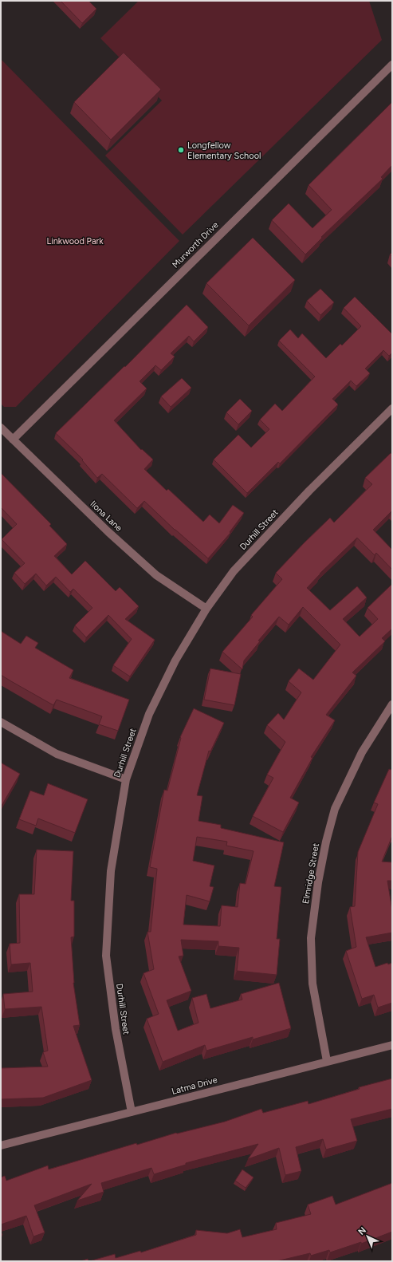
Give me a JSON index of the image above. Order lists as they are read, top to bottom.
{
  "streets": {
    "street": [
      "Murworth Drive",
      "Ilona Lane",
      "Durhill Street",
      "Elmridge Street",
      "Latma Drive"
    ]
  },
  "crossings": [
    ["Murworth Drive", "Ilona Lane"],
    ["Ilona Lane", "Durhill Street"],
    ["Durhill Street", "Latma Drive"],
    ["Elmridge Street", "Latma Drive"]
  ],
  "parks": ["Linkwood Park"],
  "places": ["Longfellow Elementary School"],
  "north": "top left"
}
